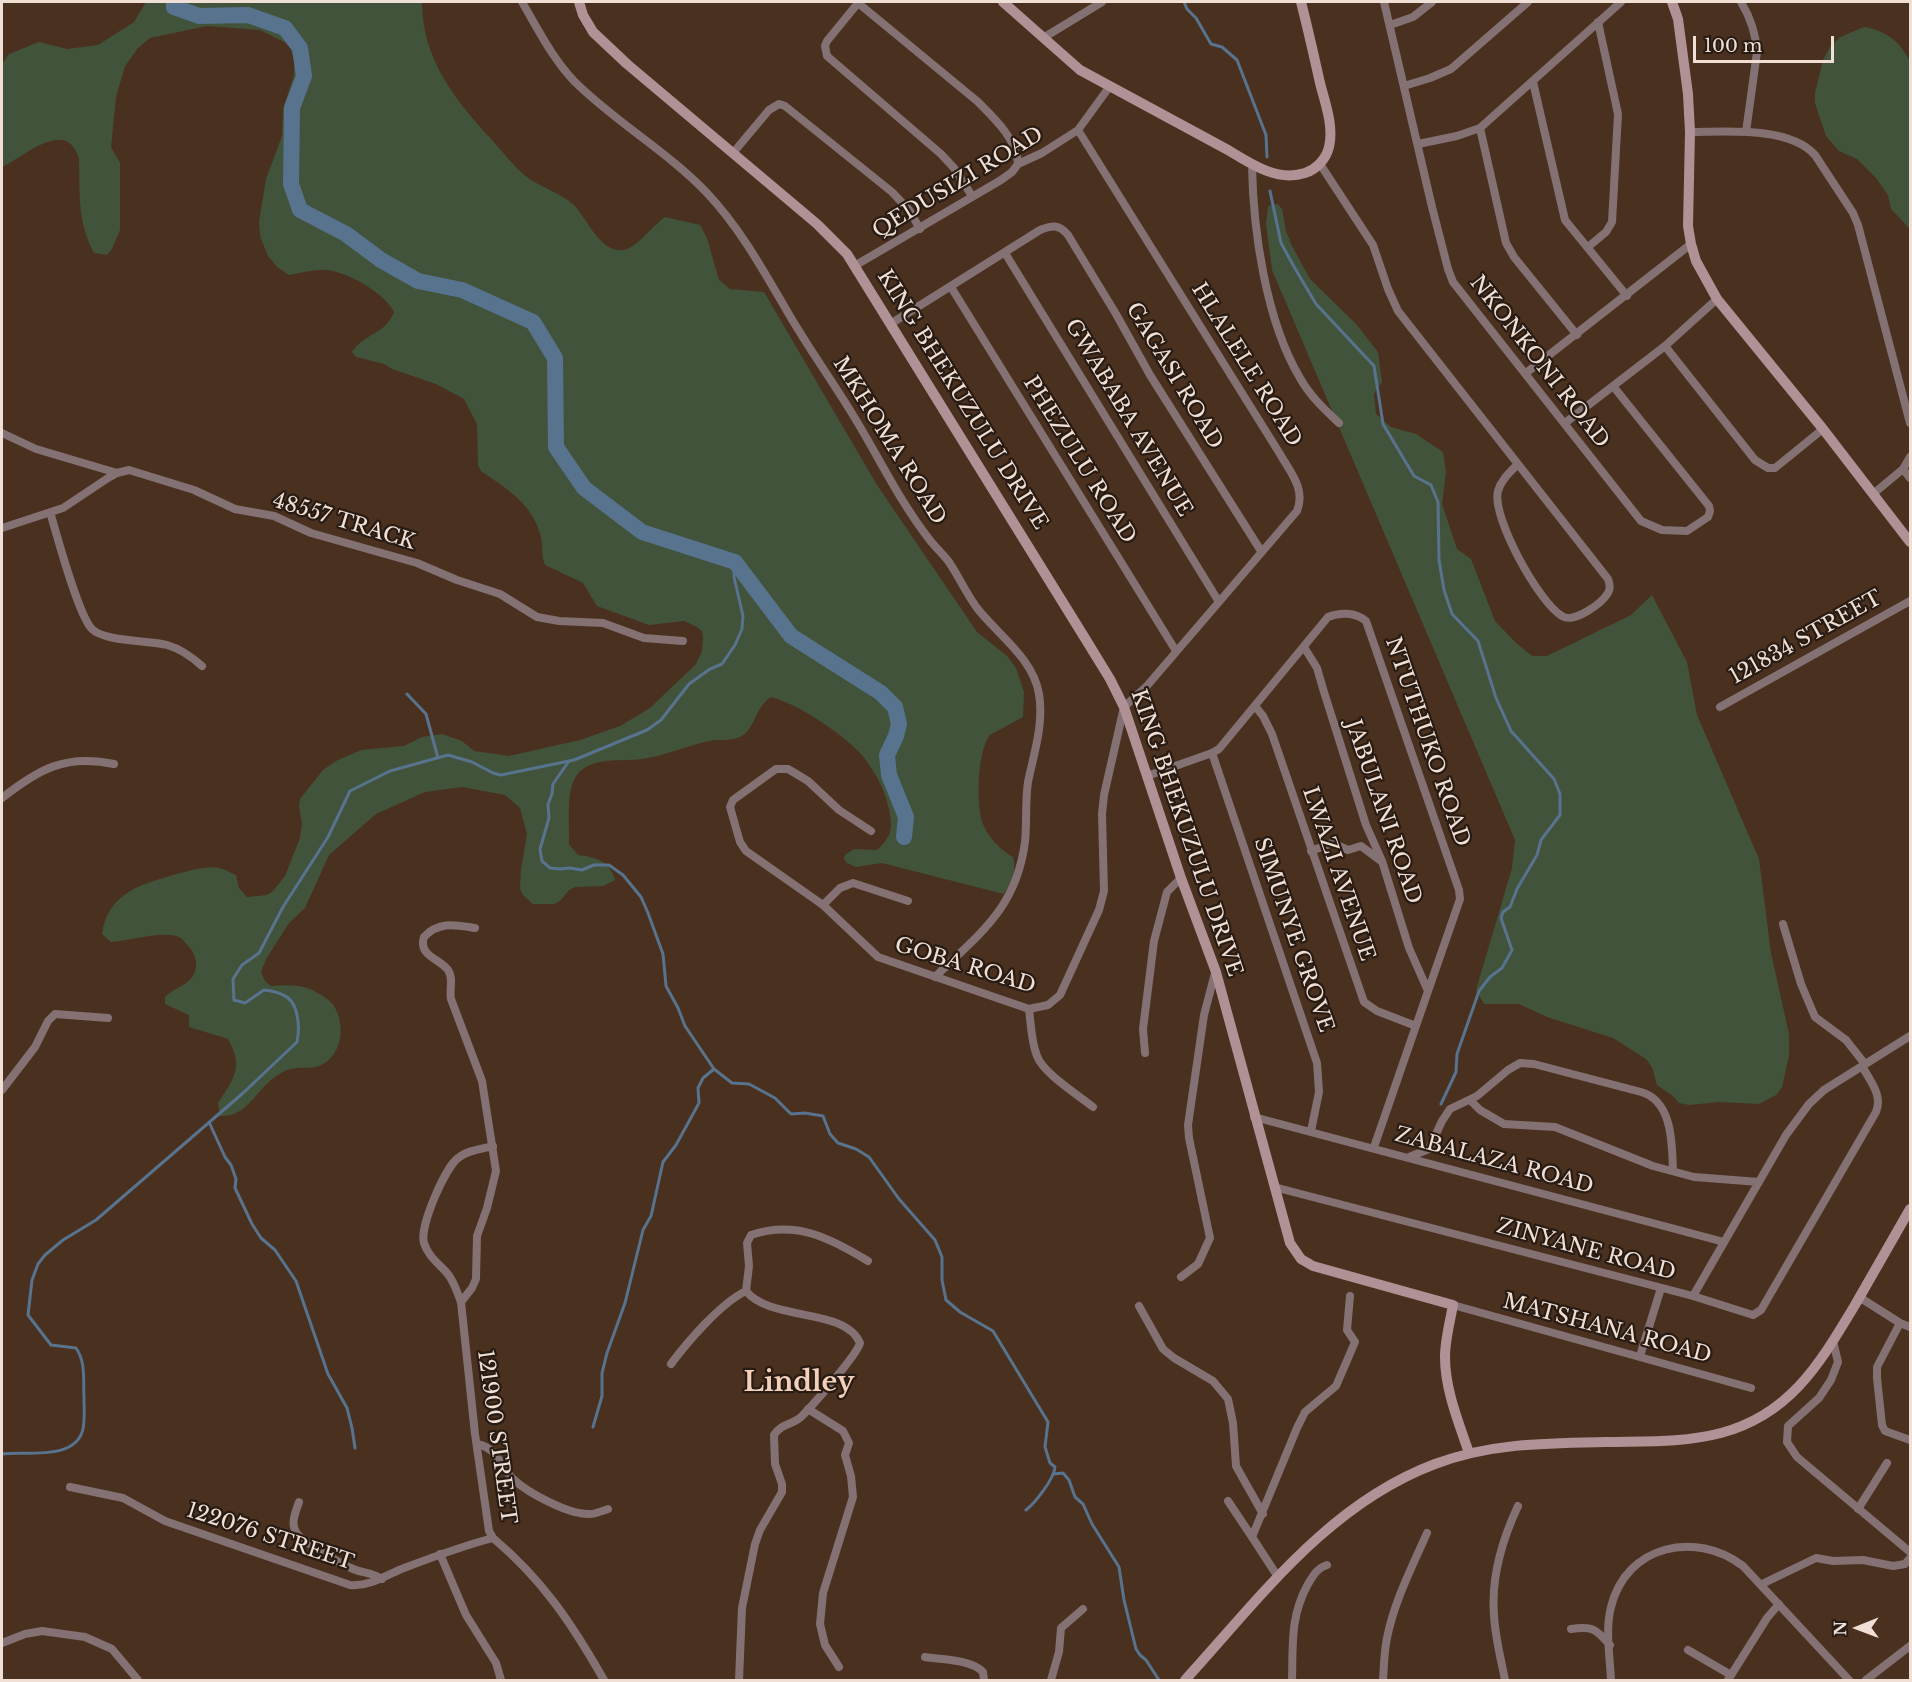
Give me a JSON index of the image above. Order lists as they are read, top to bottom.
{
  "streets": {
    "street": [
      "QEDUSIZI ROAD",
      "NKONKONI ROAD",
      "HLALELE ROAD",
      "GAGASI ROAD",
      "KING BHEKUZULU DRIVE",
      "GWABABA AVENUE",
      "MKHOMA ROAD",
      "PHEZULU ROAD",
      "48557 TRACK",
      "121834 STREET",
      "NTUTHUKO ROAD",
      "JABULANI ROAD",
      "LWAZI AVENUE",
      "SIMUNYE GROVE",
      "GOBA ROAD",
      "ZABALAZA ROAD",
      "ZINYANE ROAD",
      "MATSHANA ROAD",
      "121900 STREET",
      "122076 STREET"
    ]
  },
  "crossings": [
    ["QEDUSIZI ROAD", "HLALELE ROAD"],
    ["QEDUSIZI ROAD", "KING BHEKUZULU DRIVE"],
    ["HLALELE ROAD", "GAGASI ROAD"],
    ["HLALELE ROAD", "KING BHEKUZULU DRIVE"],
    ["HLALELE ROAD", "GWABABA AVENUE"],
    ["HLALELE ROAD", "PHEZULU ROAD"],
    ["HLALELE ROAD", "GOBA ROAD"],
    ["GAGASI ROAD", "GWABABA AVENUE"],
    ["KING BHEKUZULU DRIVE", "NTUTHUKO ROAD"],
    ["KING BHEKUZULU DRIVE", "GOBA ROAD"],
    ["KING BHEKUZULU DRIVE", "ZABALAZA ROAD"],
    ["KING BHEKUZULU DRIVE", "ZINYANE ROAD"],
    ["KING BHEKUZULU DRIVE", "MATSHANA ROAD"],
    ["MKHOMA ROAD", "GOBA ROAD"],
    ["NTUTHUKO ROAD", "JABULANI ROAD"],
    ["NTUTHUKO ROAD", "LWAZI AVENUE"],
    ["NTUTHUKO ROAD", "SIMUNYE GROVE"],
    ["NTUTHUKO ROAD", "ZABALAZA ROAD"],
    ["SIMUNYE GROVE", "ZABALAZA ROAD"],
    ["ZABALAZA ROAD", "ZINYANE ROAD"],
    ["121900 STREET", "122076 STREET"]
  ],
  "districts": ["Lindley"],
  "scale_bar": "100 m",
  "north": "left"
}
